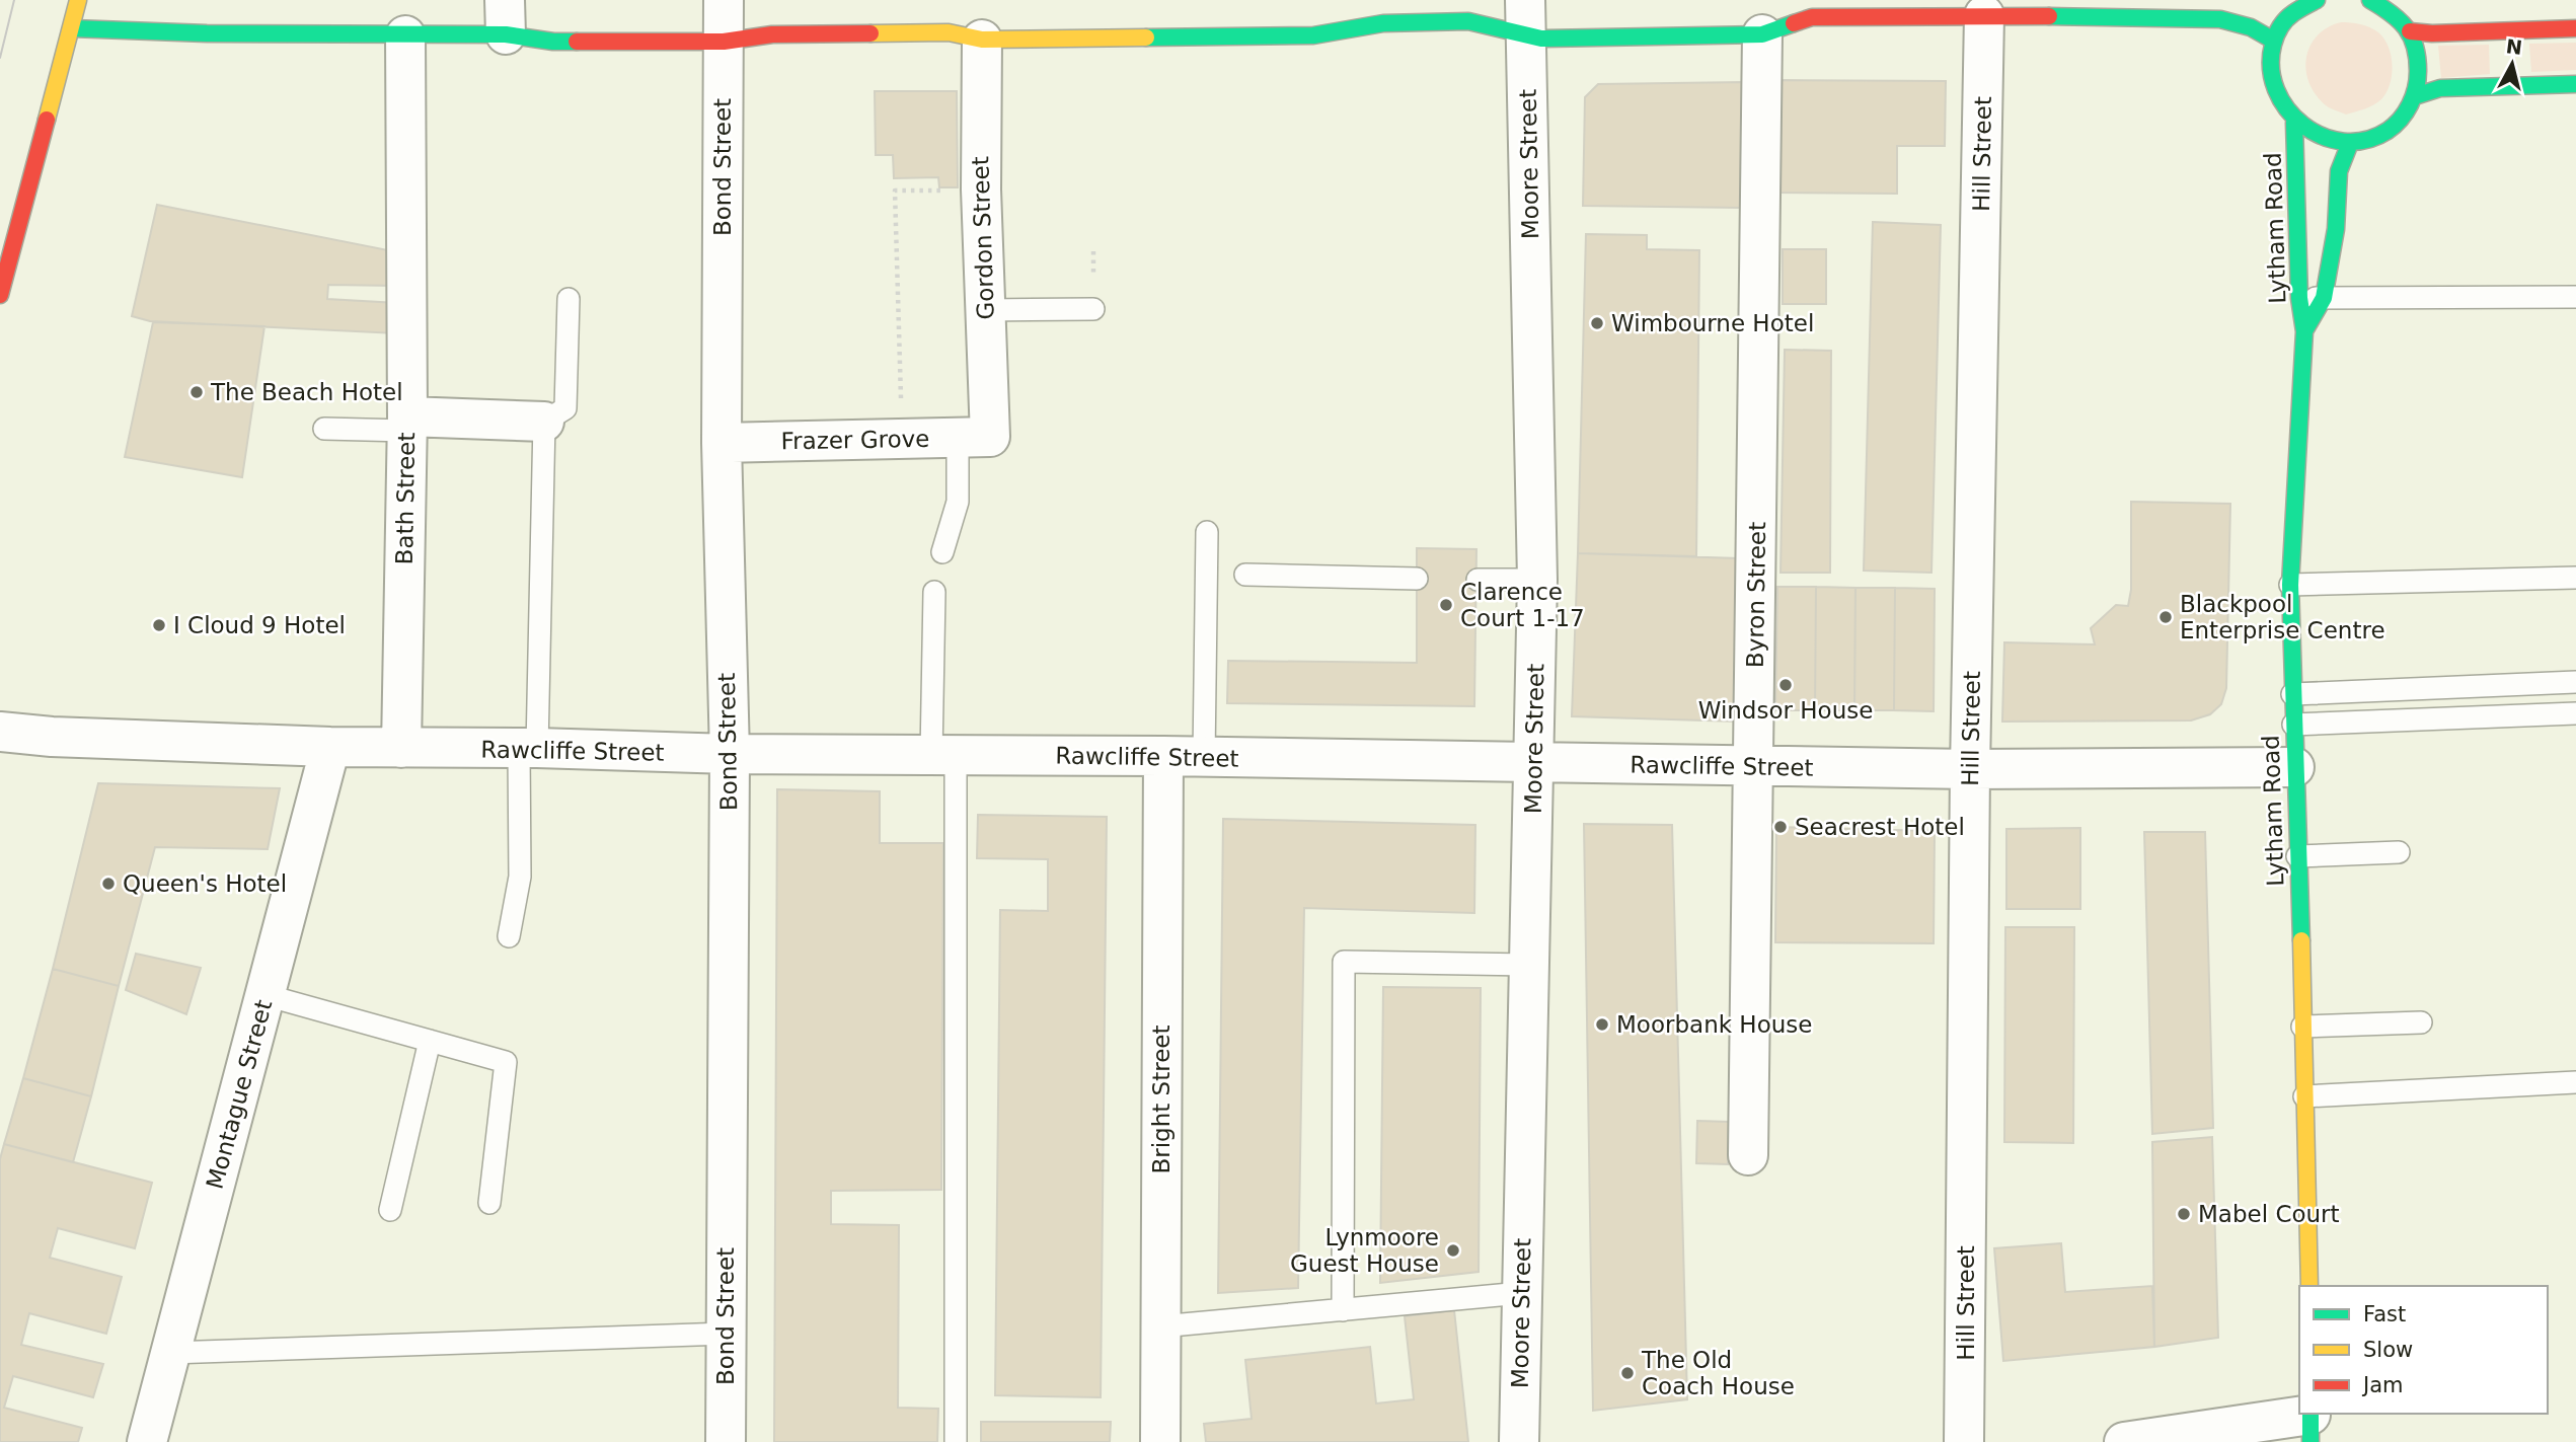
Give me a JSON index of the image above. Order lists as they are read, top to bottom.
{
  "streets": {
    "main road": ["Lytham Road"],
    "street": [
      "Hill Street",
      "Moore Street",
      "Bond Street",
      "Gordon Street",
      "Frazer Grove",
      "Bath Street",
      "Byron Street",
      "Rawcliffe Street",
      "Montague Street",
      "Bright Street"
    ]
  },
  "crossings": [
    ["Hill Street", "Rawcliffe Street"],
    ["Moore Street", "Rawcliffe Street"],
    ["Bond Street", "Frazer Grove"],
    ["Bond Street", "Rawcliffe Street"],
    ["Lytham Road", "Rawcliffe Street"],
    ["Gordon Street", "Frazer Grove"],
    ["Bath Street", "Rawcliffe Street"],
    ["Byron Street", "Rawcliffe Street"],
    ["Rawcliffe Street", "Montague Street"],
    ["Rawcliffe Street", "Bright Street"]
  ],
  "places": [
    "Wimbourne Hotel",
    "The Beach Hotel",
    "Clarence Court 1-17",
    "Blackpool Enterprise Centre",
    "I Cloud 9 Hotel",
    "Windsor House",
    "Seacrest Hotel",
    "Queen's Hotel",
    "Moorbank House",
    "Mabel Court",
    "Lynmoore Guest House",
    "The Old Coach House"
  ],
  "legend": ["Fast", "Slow", "Jam"],
  "north": "top"
}
